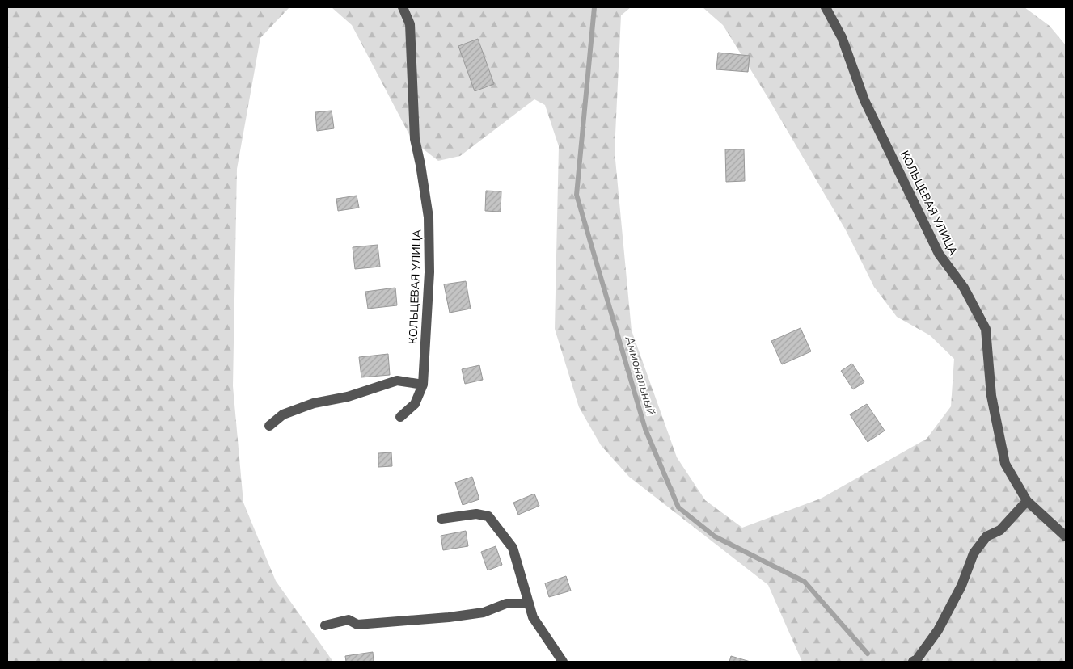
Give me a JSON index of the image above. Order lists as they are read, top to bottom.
{
  "streets": {
    "lane": ["КОЛЬЦЕВАЯ УЛИЦА"]
  },
  "water": ["Аммональный"]
}
